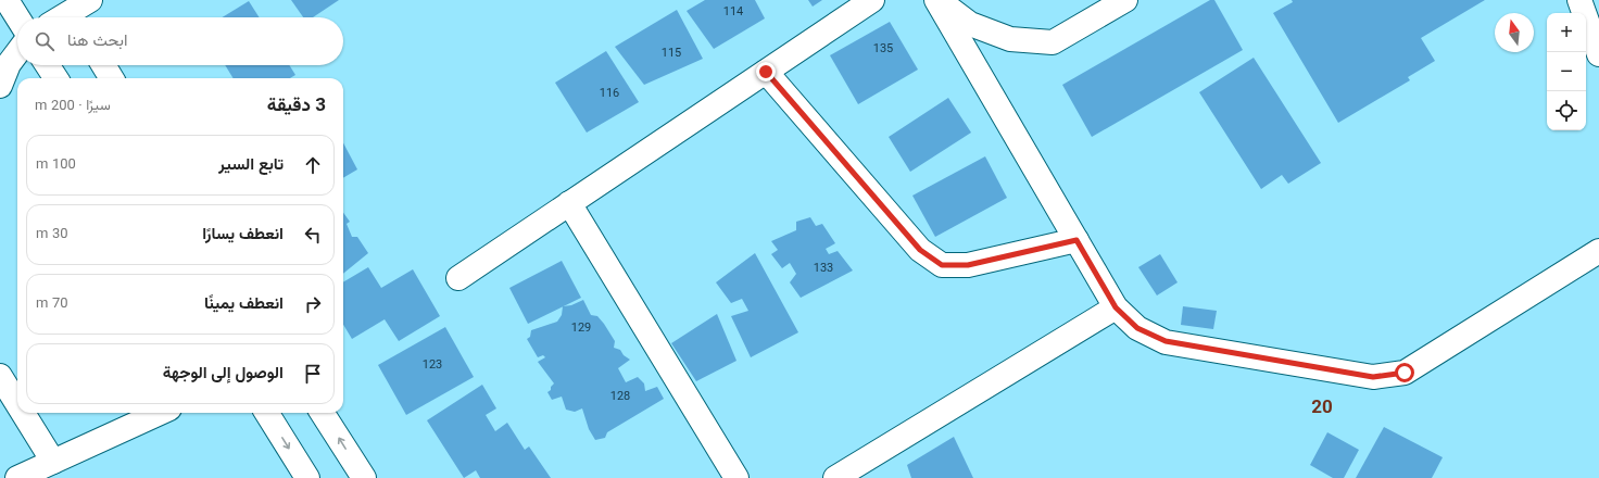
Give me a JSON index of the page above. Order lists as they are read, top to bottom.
{
  "districts": ["20"],
  "house_numbers": [
    "114",
    "135",
    "115",
    "116",
    "133",
    "129",
    "123",
    "128"
  ],
  "north": "top",
  "page": {
    "map_buttons": ["+", "−"],
    "search": "ابحث هنا",
    "heading": ["3 دقيقة", "سيرًا · 200 m"],
    "list": [
      ["تابع السير", "100 m"],
      ["انعطف يسارًا", "30 m"],
      ["انعطف يمينًا", "70 m"],
      "الوصول إلى الوجهة"
    ]
  }
}
